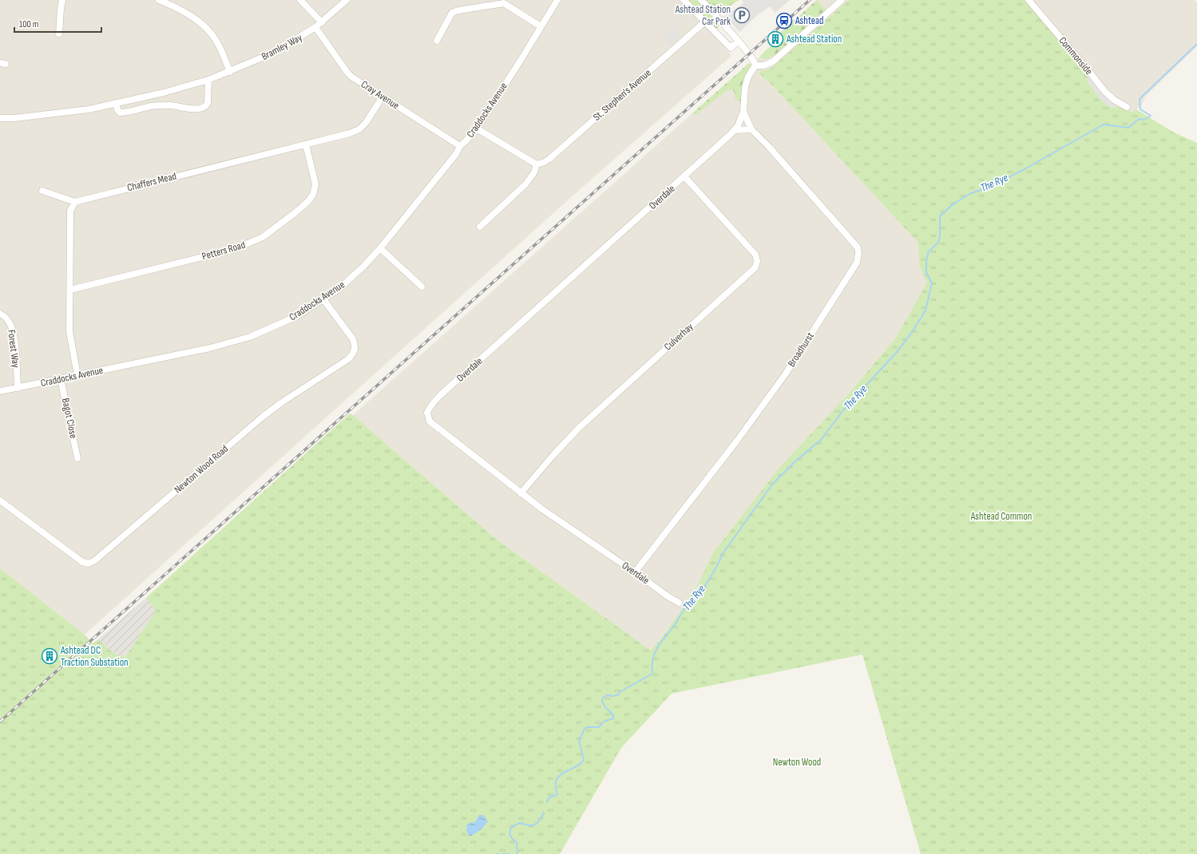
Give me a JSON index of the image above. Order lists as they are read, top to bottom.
{
  "streets": {
    "street": [
      "Bramley Way",
      "Commonside",
      "Cray Avenue",
      "St. Stephen's Avenue",
      "Craddocks Avenue",
      "Chaffers Mead",
      "Overdale",
      "Petters Road",
      "Culverhay",
      "Forest Way",
      "Broadhurst",
      "Bagot Close",
      "Newton Wood Road"
    ]
  },
  "crossings": [
    ["Bramley Way", "Cray Avenue"],
    ["Cray Avenue", "Craddocks Avenue"],
    ["Cray Avenue", "Chaffers Mead"],
    ["Craddocks Avenue", "Forest Way"],
    ["Craddocks Avenue", "Bagot Close"],
    ["Craddocks Avenue", "Newton Wood Road"],
    ["Chaffers Mead", "Petters Road"],
    ["Overdale", "Culverhay"],
    ["Overdale", "Broadhurst"]
  ],
  "water": ["The Rye"],
  "parks": ["Ashtead Common", "Newton Wood"],
  "places": {
    "parking": ["Ashtead Station Car Park"],
    "station": ["Ashtead"],
    "building": ["Ashtead Station", "Ashtead DC Traction Substation"]
  },
  "scale_bar": "100 m"
}
